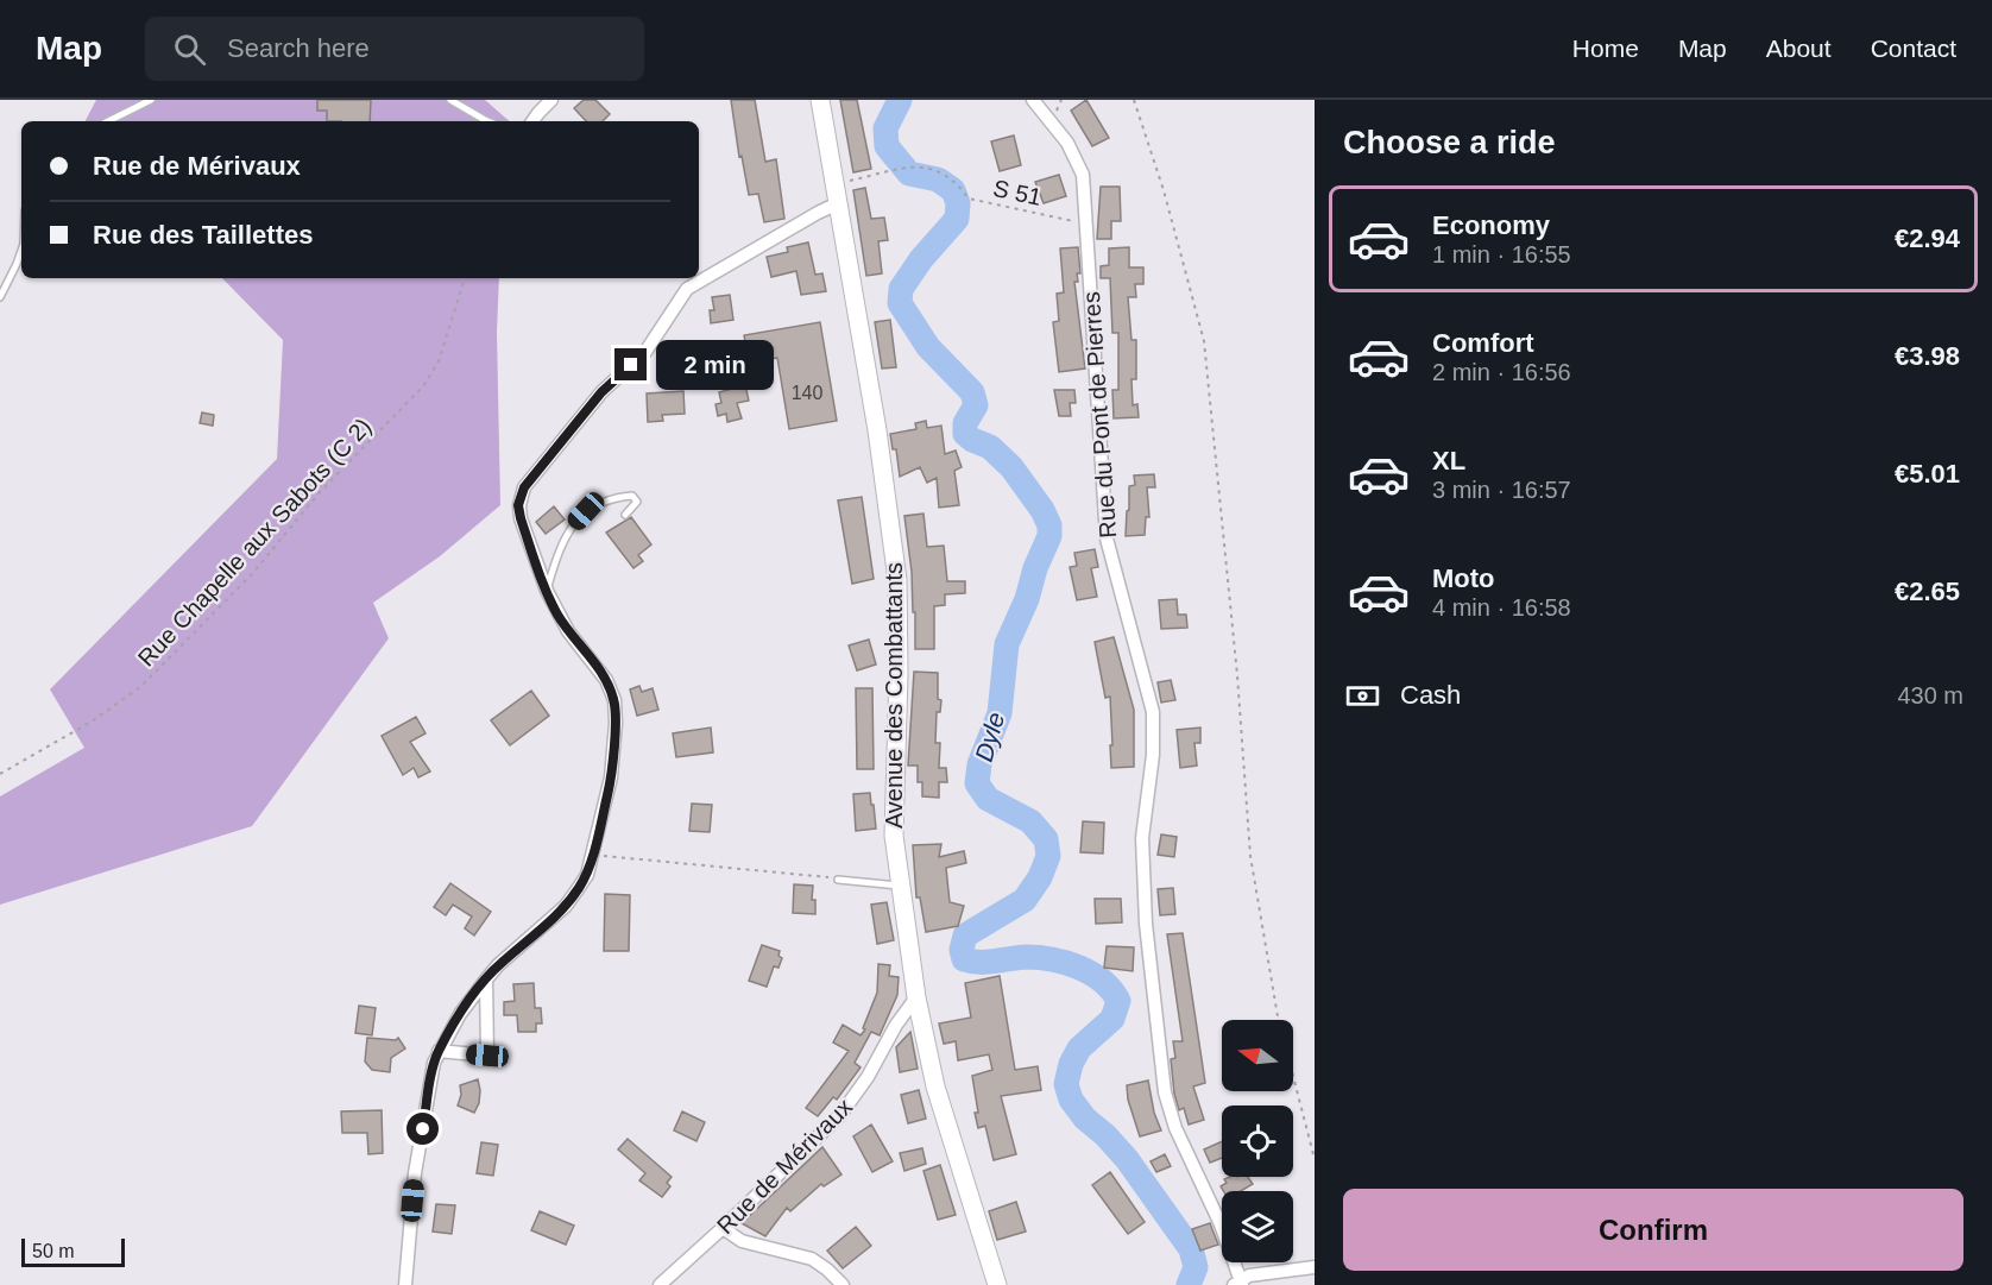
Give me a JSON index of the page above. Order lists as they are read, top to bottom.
{
  "streets": {
    "main road": ["Avenue des Combattants"],
    "street": ["Rue du Pont de Pierres", "Rue de Mérivaux"],
    "path": ["S 51", "Rue Chapelle aux Sabots (C 2)"]
  },
  "crossings": [
    ["S 51", "Rue du Pont de Pierres"],
    ["S 51", "Avenue des Combattants"],
    ["Avenue des Combattants", "Rue de Mérivaux"]
  ],
  "water": ["Dyle"],
  "house_numbers": ["140"],
  "scale_bar": "50 m",
  "north": "left",
  "page": {
    "header": "Map",
    "search": "Search here",
    "nav": [
      "Home",
      "Map",
      "About",
      "Contact"
    ],
    "heading": "Choose a ride",
    "banner": ["Rue de Mérivaux", "Rue des Taillettes"],
    "list": [
      {
        "name": "Economy",
        "note": "1 min · 16:55",
        "value": "€2.94"
      },
      {
        "name": "Comfort",
        "note": "2 min · 16:56",
        "value": "€3.98"
      },
      {
        "name": "XL",
        "note": "3 min · 16:57",
        "value": "€5.01"
      },
      {
        "name": "Moto",
        "note": "4 min · 16:58",
        "value": "€2.65"
      }
    ],
    "bubble": "2 min",
    "pay": ["Cash", "430 m"],
    "buttons": "Confirm",
    "scale": "50 m"
  }
}
